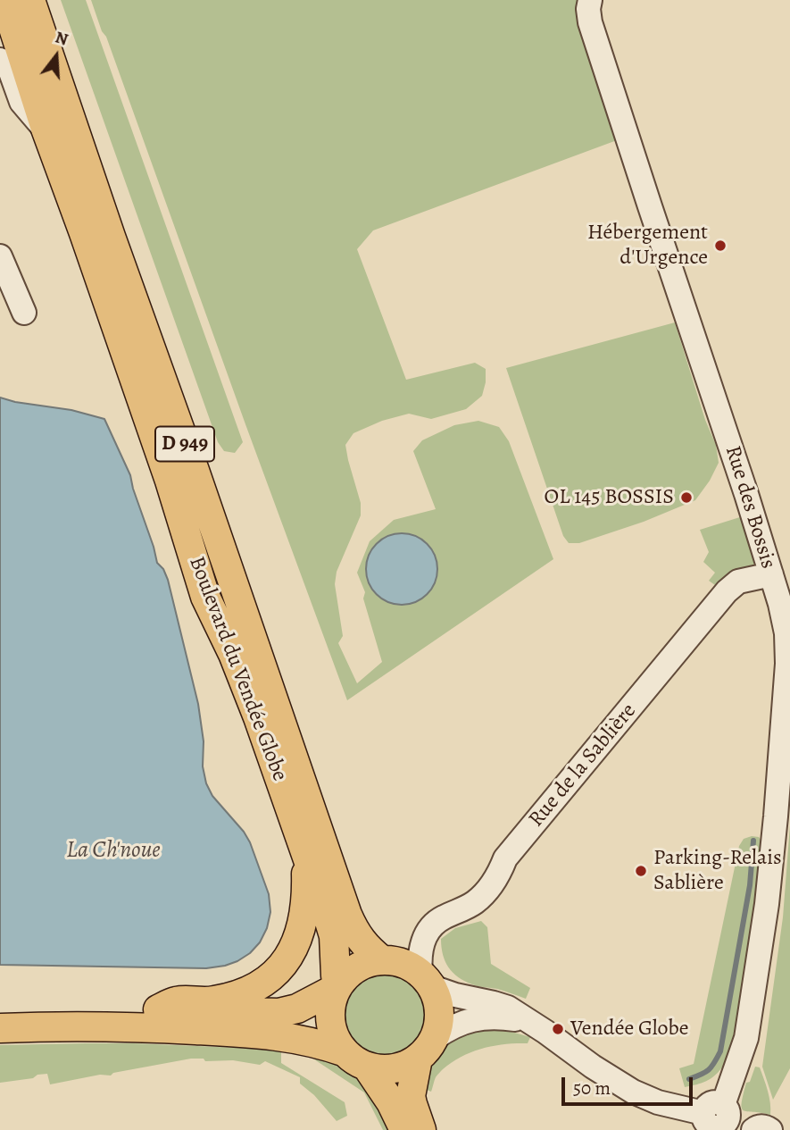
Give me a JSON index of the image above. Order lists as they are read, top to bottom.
{
  "streets": {
    "main road": ["D 949", "Boulevard du Vendée Globe"],
    "street": ["Rue des Bossis", "Rue de la Sablière"]
  },
  "crossings": [
    ["Rue des Bossis", "Rue de la Sablière"],
    ["Boulevard du Vendée Globe", "Rue de la Sablière"]
  ],
  "water": ["La Ch'noue"],
  "places": [
    "Hébergement d'Urgence",
    "OL 145 BOSSIS",
    "Parking-Relais Sablière",
    "Vendée Globe"
  ],
  "scale_bar": "50 m",
  "north": "top"
}
